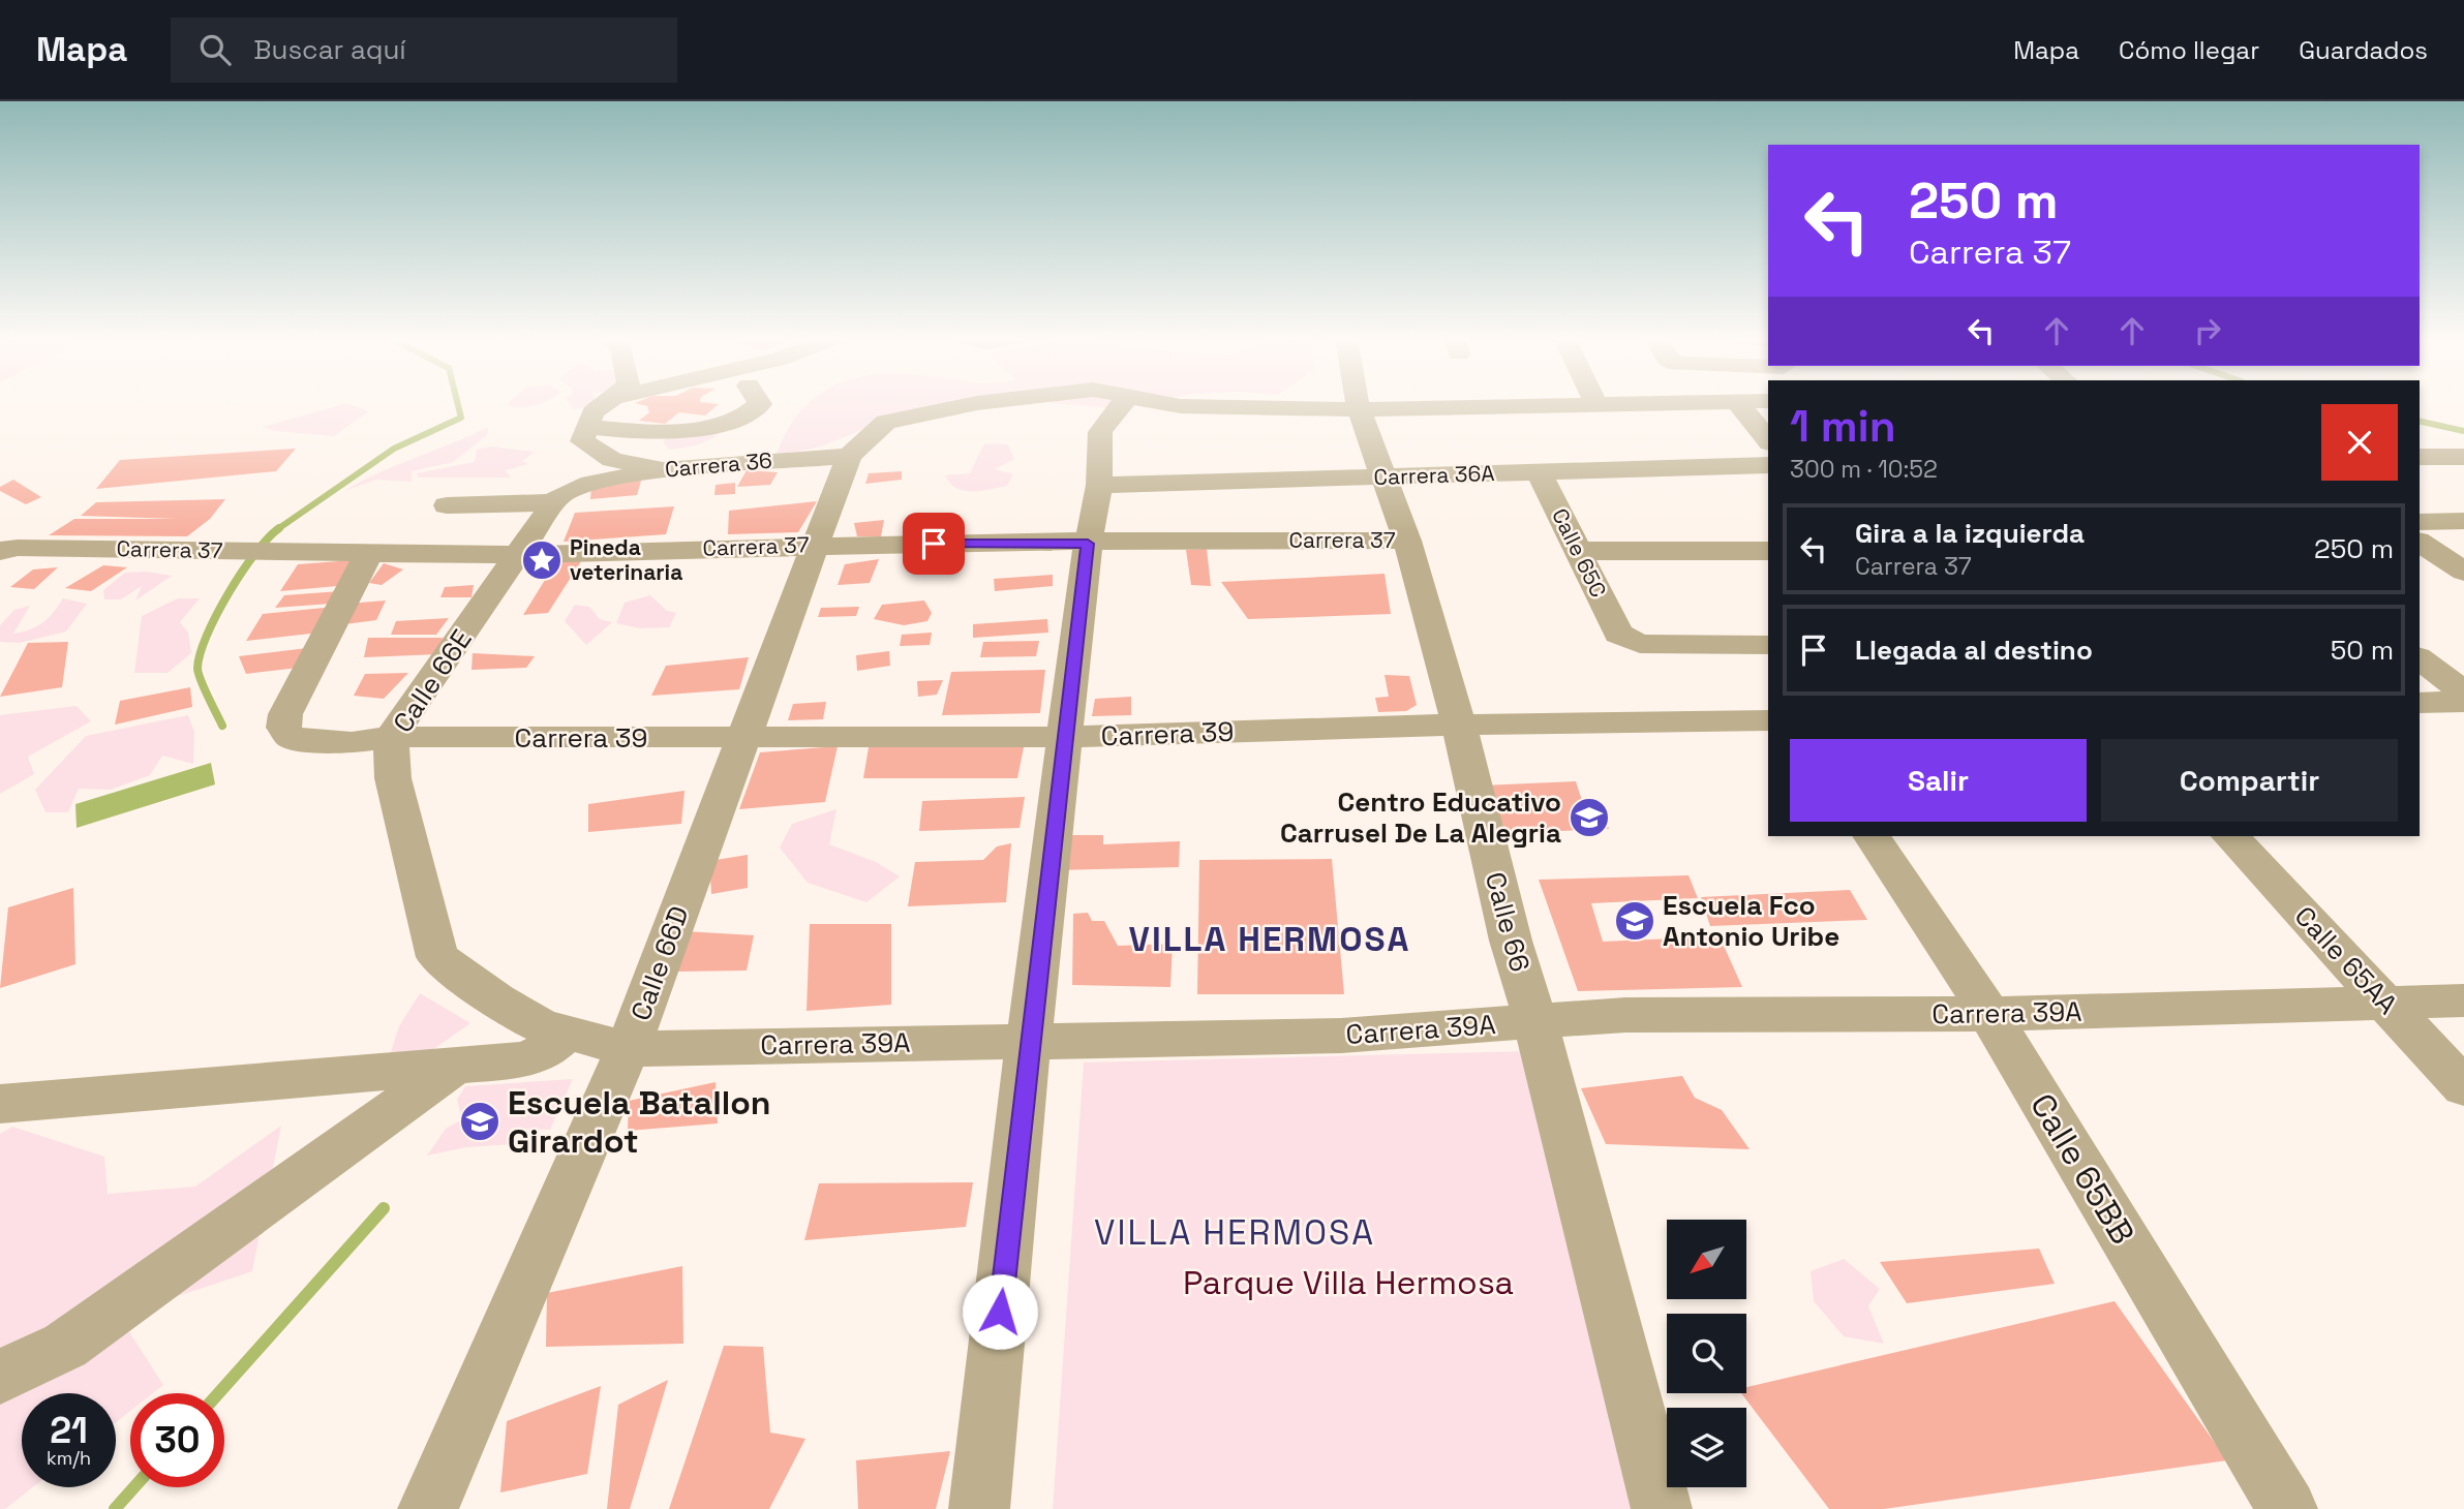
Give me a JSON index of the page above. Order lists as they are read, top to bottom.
{
  "streets": {
    "street": [
      "Carrera 36",
      "Carrera 36A",
      "Carrera 37",
      "Calle 65C",
      "Calle 66E",
      "Carrera 39",
      "Calle 66",
      "Calle 65AA",
      "Calle 66D",
      "Carrera 39A",
      "Calle 65BB"
    ]
  },
  "crossings": [
    ["Carrera 36", "Calle 66E"],
    ["Carrera 36", "Calle 66D"],
    ["Carrera 36A", "Calle 65C"],
    ["Carrera 36A", "Calle 66"],
    ["Carrera 37", "Calle 66E"],
    ["Carrera 37", "Carrera 39"],
    ["Carrera 37", "Calle 66"],
    ["Carrera 37", "Calle 66D"],
    ["Calle 66E", "Carrera 39"],
    ["Calle 66E", "Carrera 39A"],
    ["Carrera 39", "Calle 66"],
    ["Carrera 39", "Calle 66D"],
    ["Calle 66", "Carrera 39A"],
    ["Calle 65AA", "Carrera 39A"],
    ["Calle 66D", "Carrera 39A"],
    ["Carrera 39A", "Calle 65BB"]
  ],
  "districts": ["VILLA HERMOSA", "VILLA HERMOSA"],
  "parks": ["Parque Villa Hermosa"],
  "places": {
    "place": ["Pineda veterinaria"],
    "school or university": ["Centro Educativo Carrusel De La Alegria", "Escuela Fco Antonio Uribe", "Escuela Batallon Girardot"]
  },
  "north": "bottom left",
  "page": {
    "header": "Mapa",
    "search": "Buscar aquí",
    "nav": ["Mapa", "Cómo llegar", "Guardados"],
    "turn": ["250 m", "Carrera 37"],
    "heading": ["1 min", "300 m · 10:52"],
    "list": [
      {
        "name": "Gira a la izquierda",
        "note": "Carrera 37",
        "value": "250 m"
      },
      {
        "name": "Llegada al destino",
        "value": "50 m"
      }
    ],
    "buttons": ["Salir", "Compartir"],
    "speed": "21 km/h",
    "limit": "30"
  }
}
